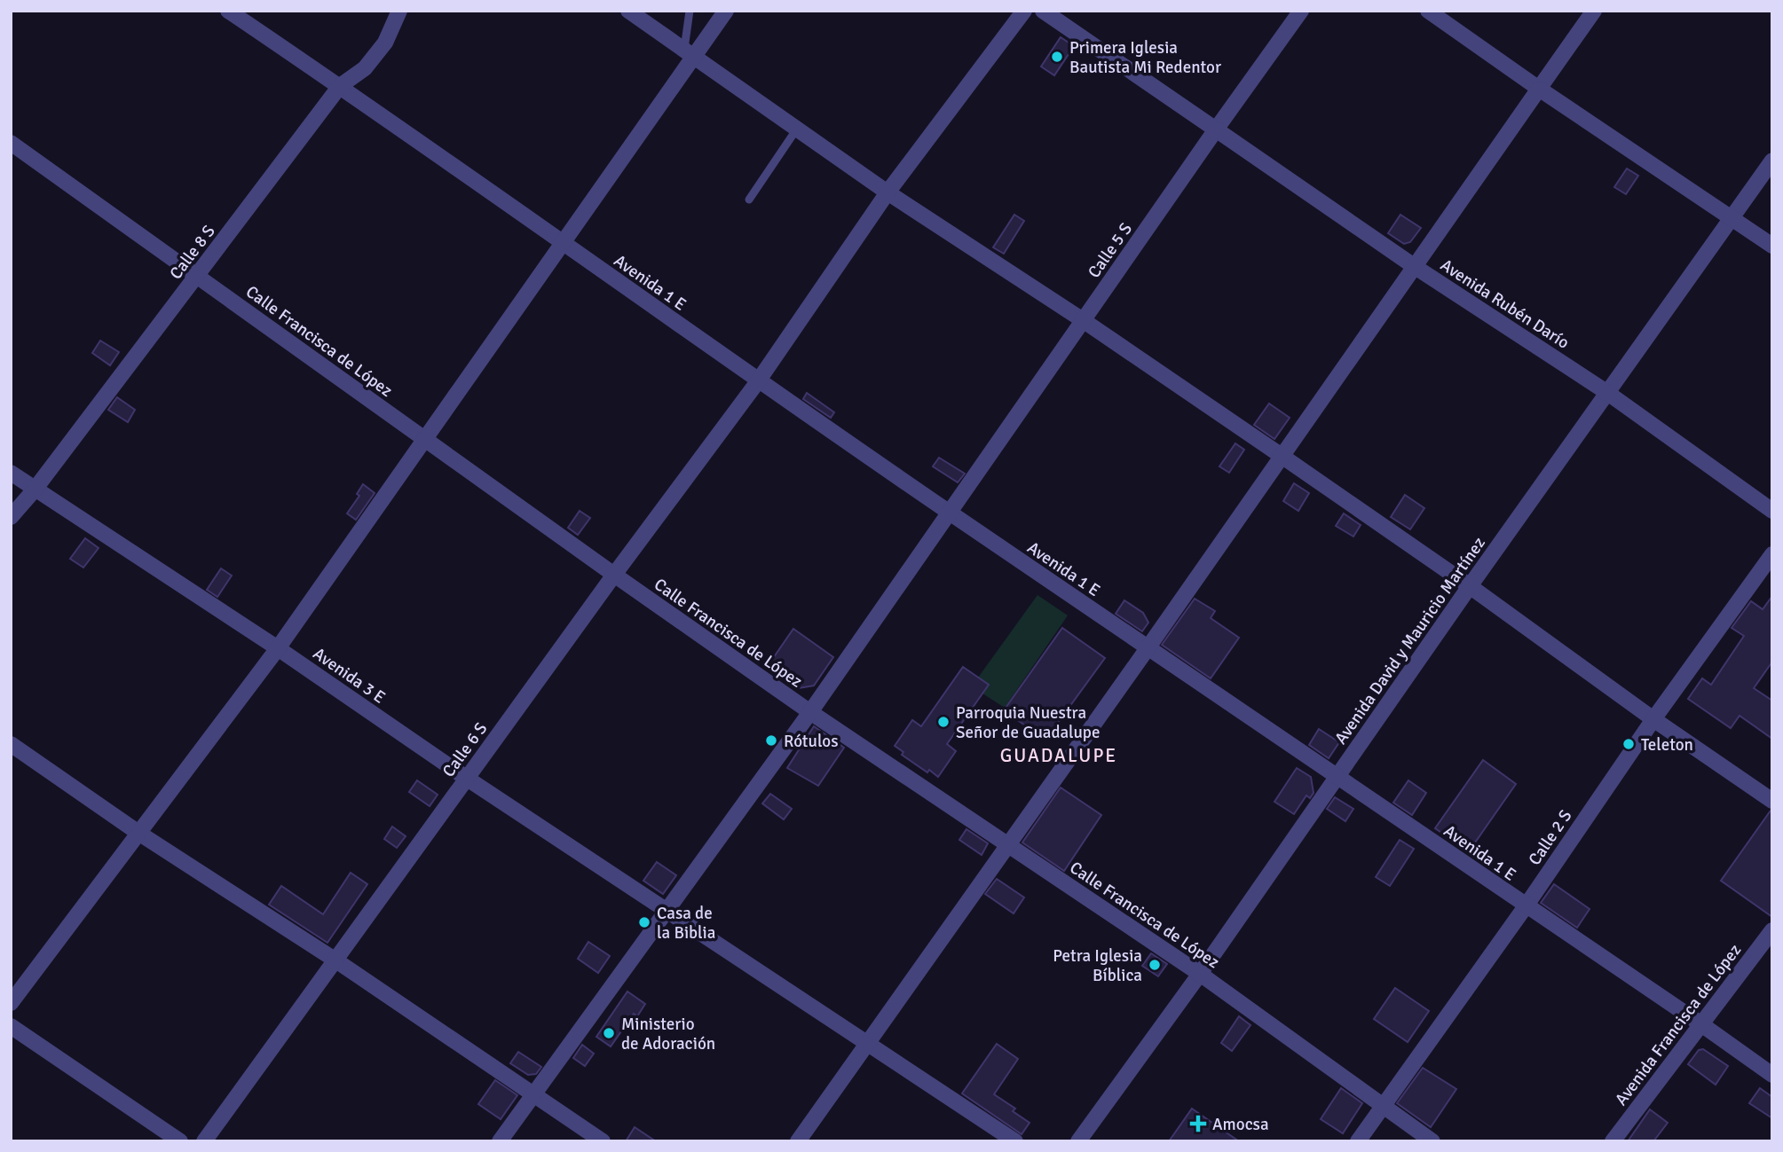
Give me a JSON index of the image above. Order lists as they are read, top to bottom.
{
  "streets": {
    "street": [
      "Calle 5 S",
      "Calle 8 S",
      "Avenida 1 E",
      "Avenida Rubén Darío",
      "Calle Francisca de López",
      "Avenida David y Mauricio Martínez",
      "Avenida 3 E",
      "Calle 6 S",
      "Calle 2 S",
      "Avenida Francisca de López"
    ]
  },
  "crossings": [
    ["Calle 5 S", "Avenida 1 E"],
    ["Calle 5 S", "Avenida Rubén Darío"],
    ["Calle 5 S", "Calle Francisca de López"],
    ["Calle 5 S", "Avenida 3 E"],
    ["Calle 8 S", "Avenida 1 E"],
    ["Calle 8 S", "Calle Francisca de López"],
    ["Calle 8 S", "Avenida 3 E"],
    ["Avenida 1 E", "Avenida David y Mauricio Martínez"],
    ["Avenida 1 E", "Calle 6 S"],
    ["Avenida 1 E", "Calle 2 S"],
    ["Avenida 1 E", "Avenida Francisca de López"],
    ["Avenida Rubén Darío", "Avenida David y Mauricio Martínez"],
    ["Calle Francisca de López", "Avenida David y Mauricio Martínez"],
    ["Calle Francisca de López", "Calle 6 S"],
    ["Calle Francisca de López", "Calle 2 S"],
    ["Avenida 3 E", "Calle 6 S"]
  ],
  "districts": ["GUADALUPE"],
  "places": {
    "other": [
      "Primera Iglesia Bautista Mi Redentor",
      "Parroquia Nuestra Señor de Guadalupe",
      "Rótulos",
      "Teleton",
      "Casa de la Biblia",
      "Petra Iglesia Bíblica",
      "Ministerio de Adoración"
    ],
    "health": ["Amocsa"]
  }
}
